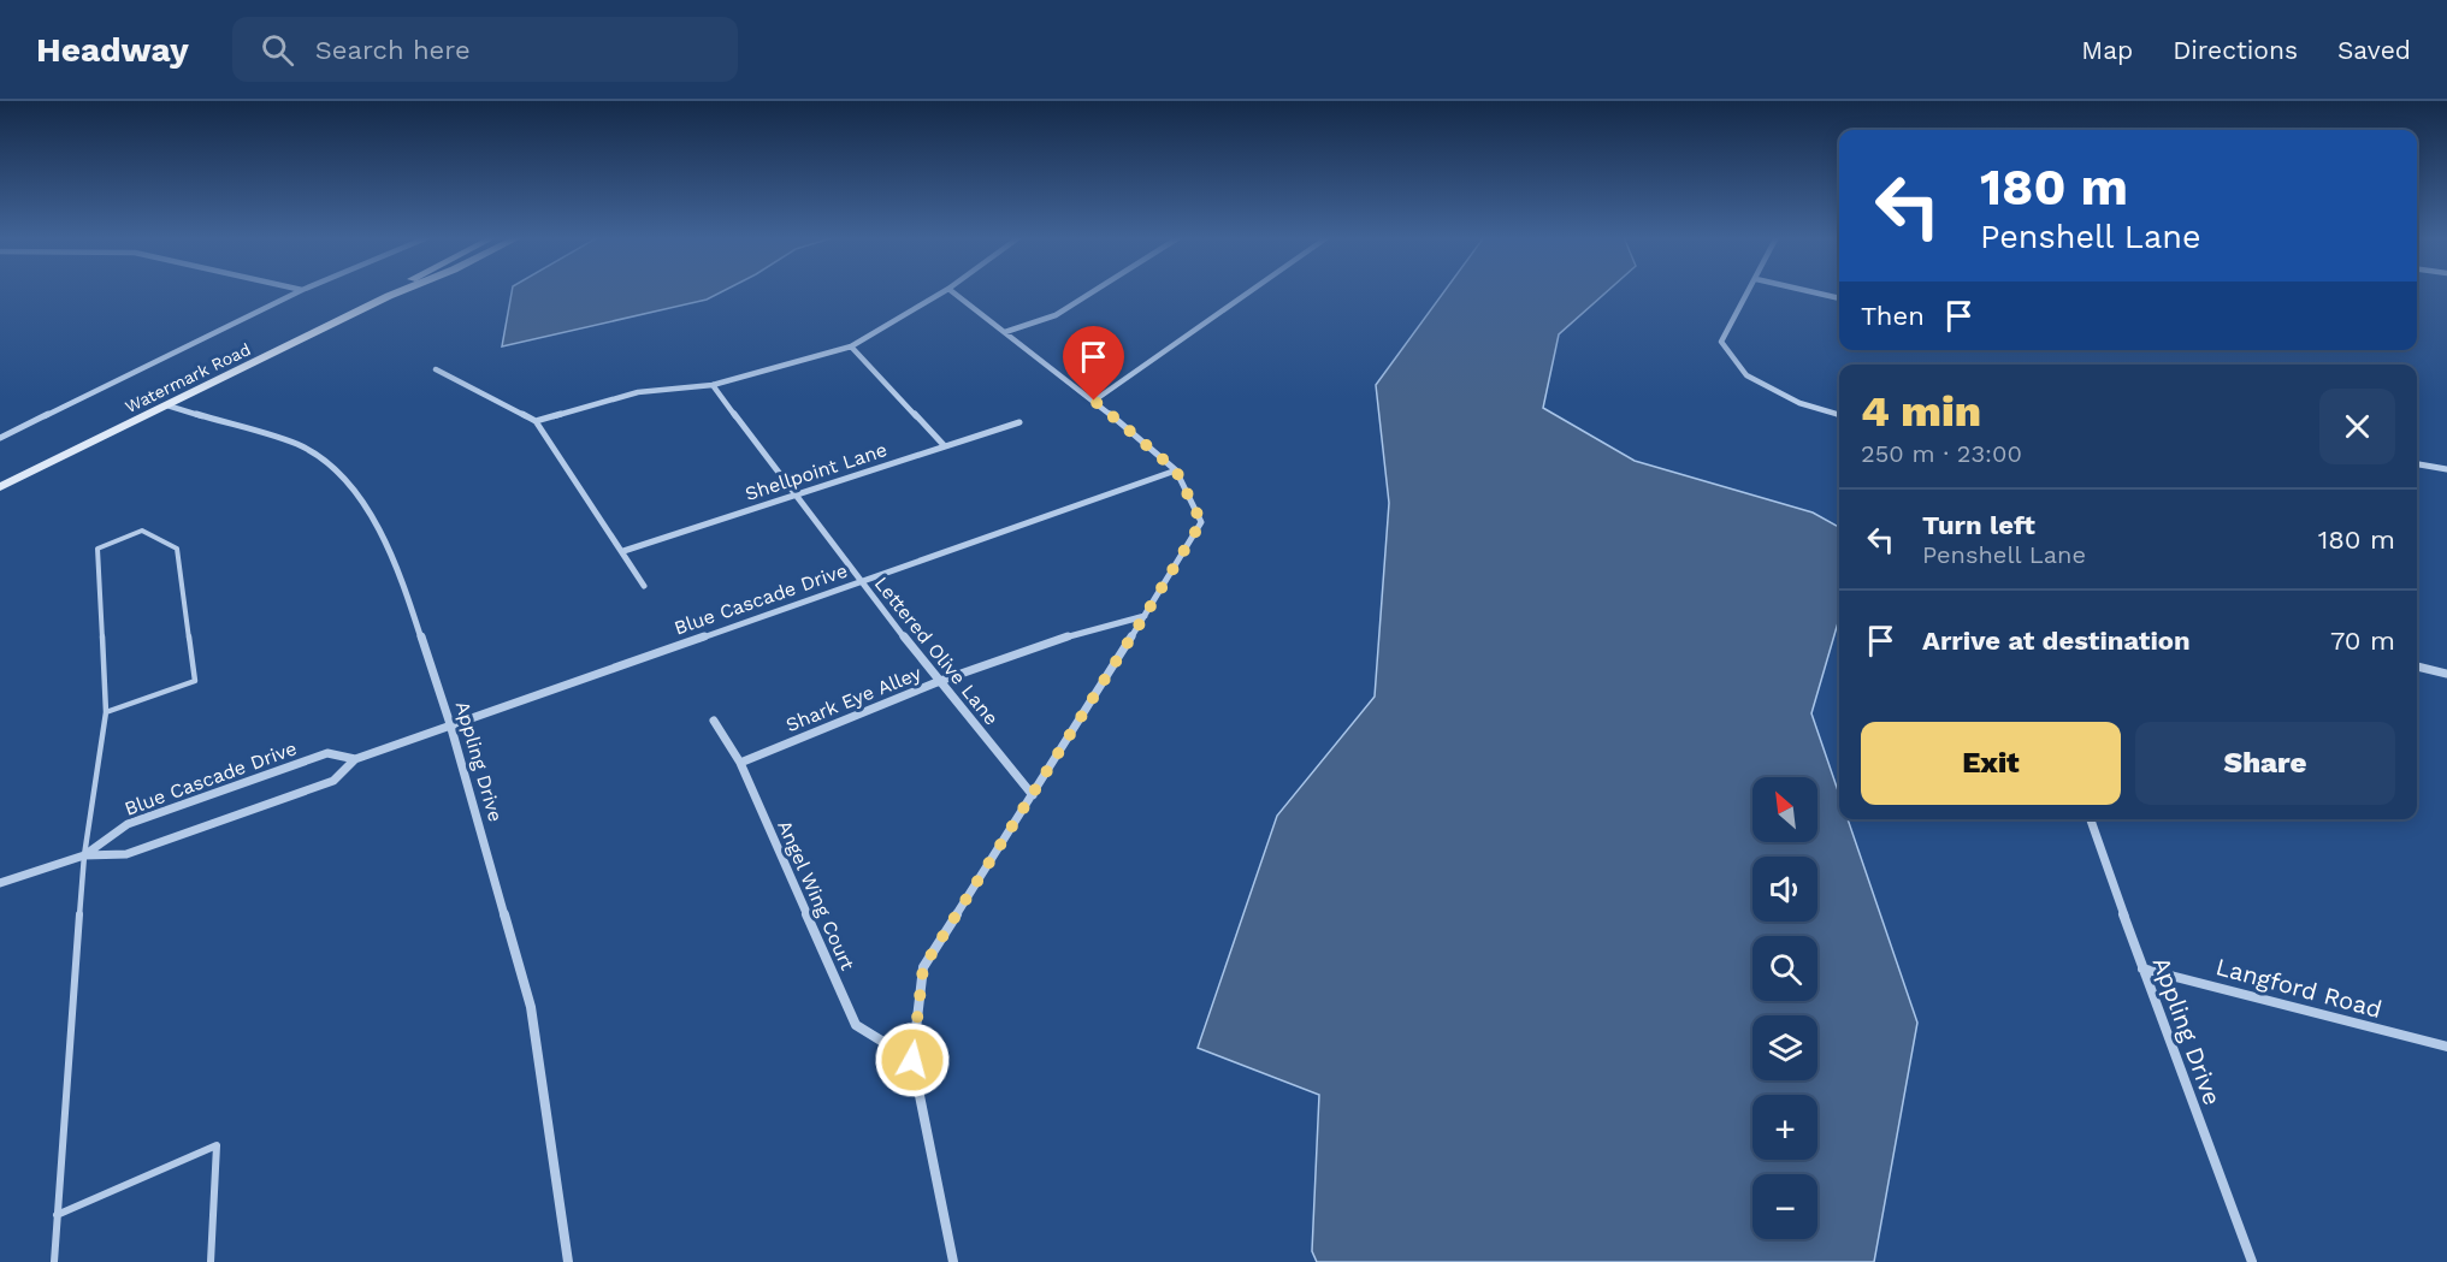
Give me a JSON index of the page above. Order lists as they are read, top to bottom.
{
  "streets": {
    "street": [
      "Watermark Road",
      "Shellpoint Lane",
      "Blue Cascade Drive",
      "Lettered Olive Lane",
      "Shark Eye Alley",
      "Appling Drive",
      "Angel Wing Court",
      "Langford Road"
    ]
  },
  "crossings": [
    ["Watermark Road", "Appling Drive"],
    ["Shellpoint Lane", "Lettered Olive Lane"],
    ["Blue Cascade Drive", "Lettered Olive Lane"],
    ["Blue Cascade Drive", "Appling Drive"],
    ["Lettered Olive Lane", "Shark Eye Alley"],
    ["Shark Eye Alley", "Angel Wing Court"],
    ["Appling Drive", "Langford Road"]
  ],
  "north": "top left",
  "page": {
    "header": "Headway",
    "search": "Search here",
    "nav": ["Map", "Directions", "Saved"],
    "turn": ["180 m", "Penshell Lane"],
    "then": "Then",
    "heading": ["4 min", "250 m · 23:00"],
    "list": [
      {
        "name": "Turn left",
        "note": "Penshell Lane",
        "value": "180 m"
      },
      {
        "name": "Arrive at destination",
        "value": "70 m"
      }
    ],
    "buttons": ["Exit", "Share"],
    "map_buttons": ["+", "−"]
  }
}
